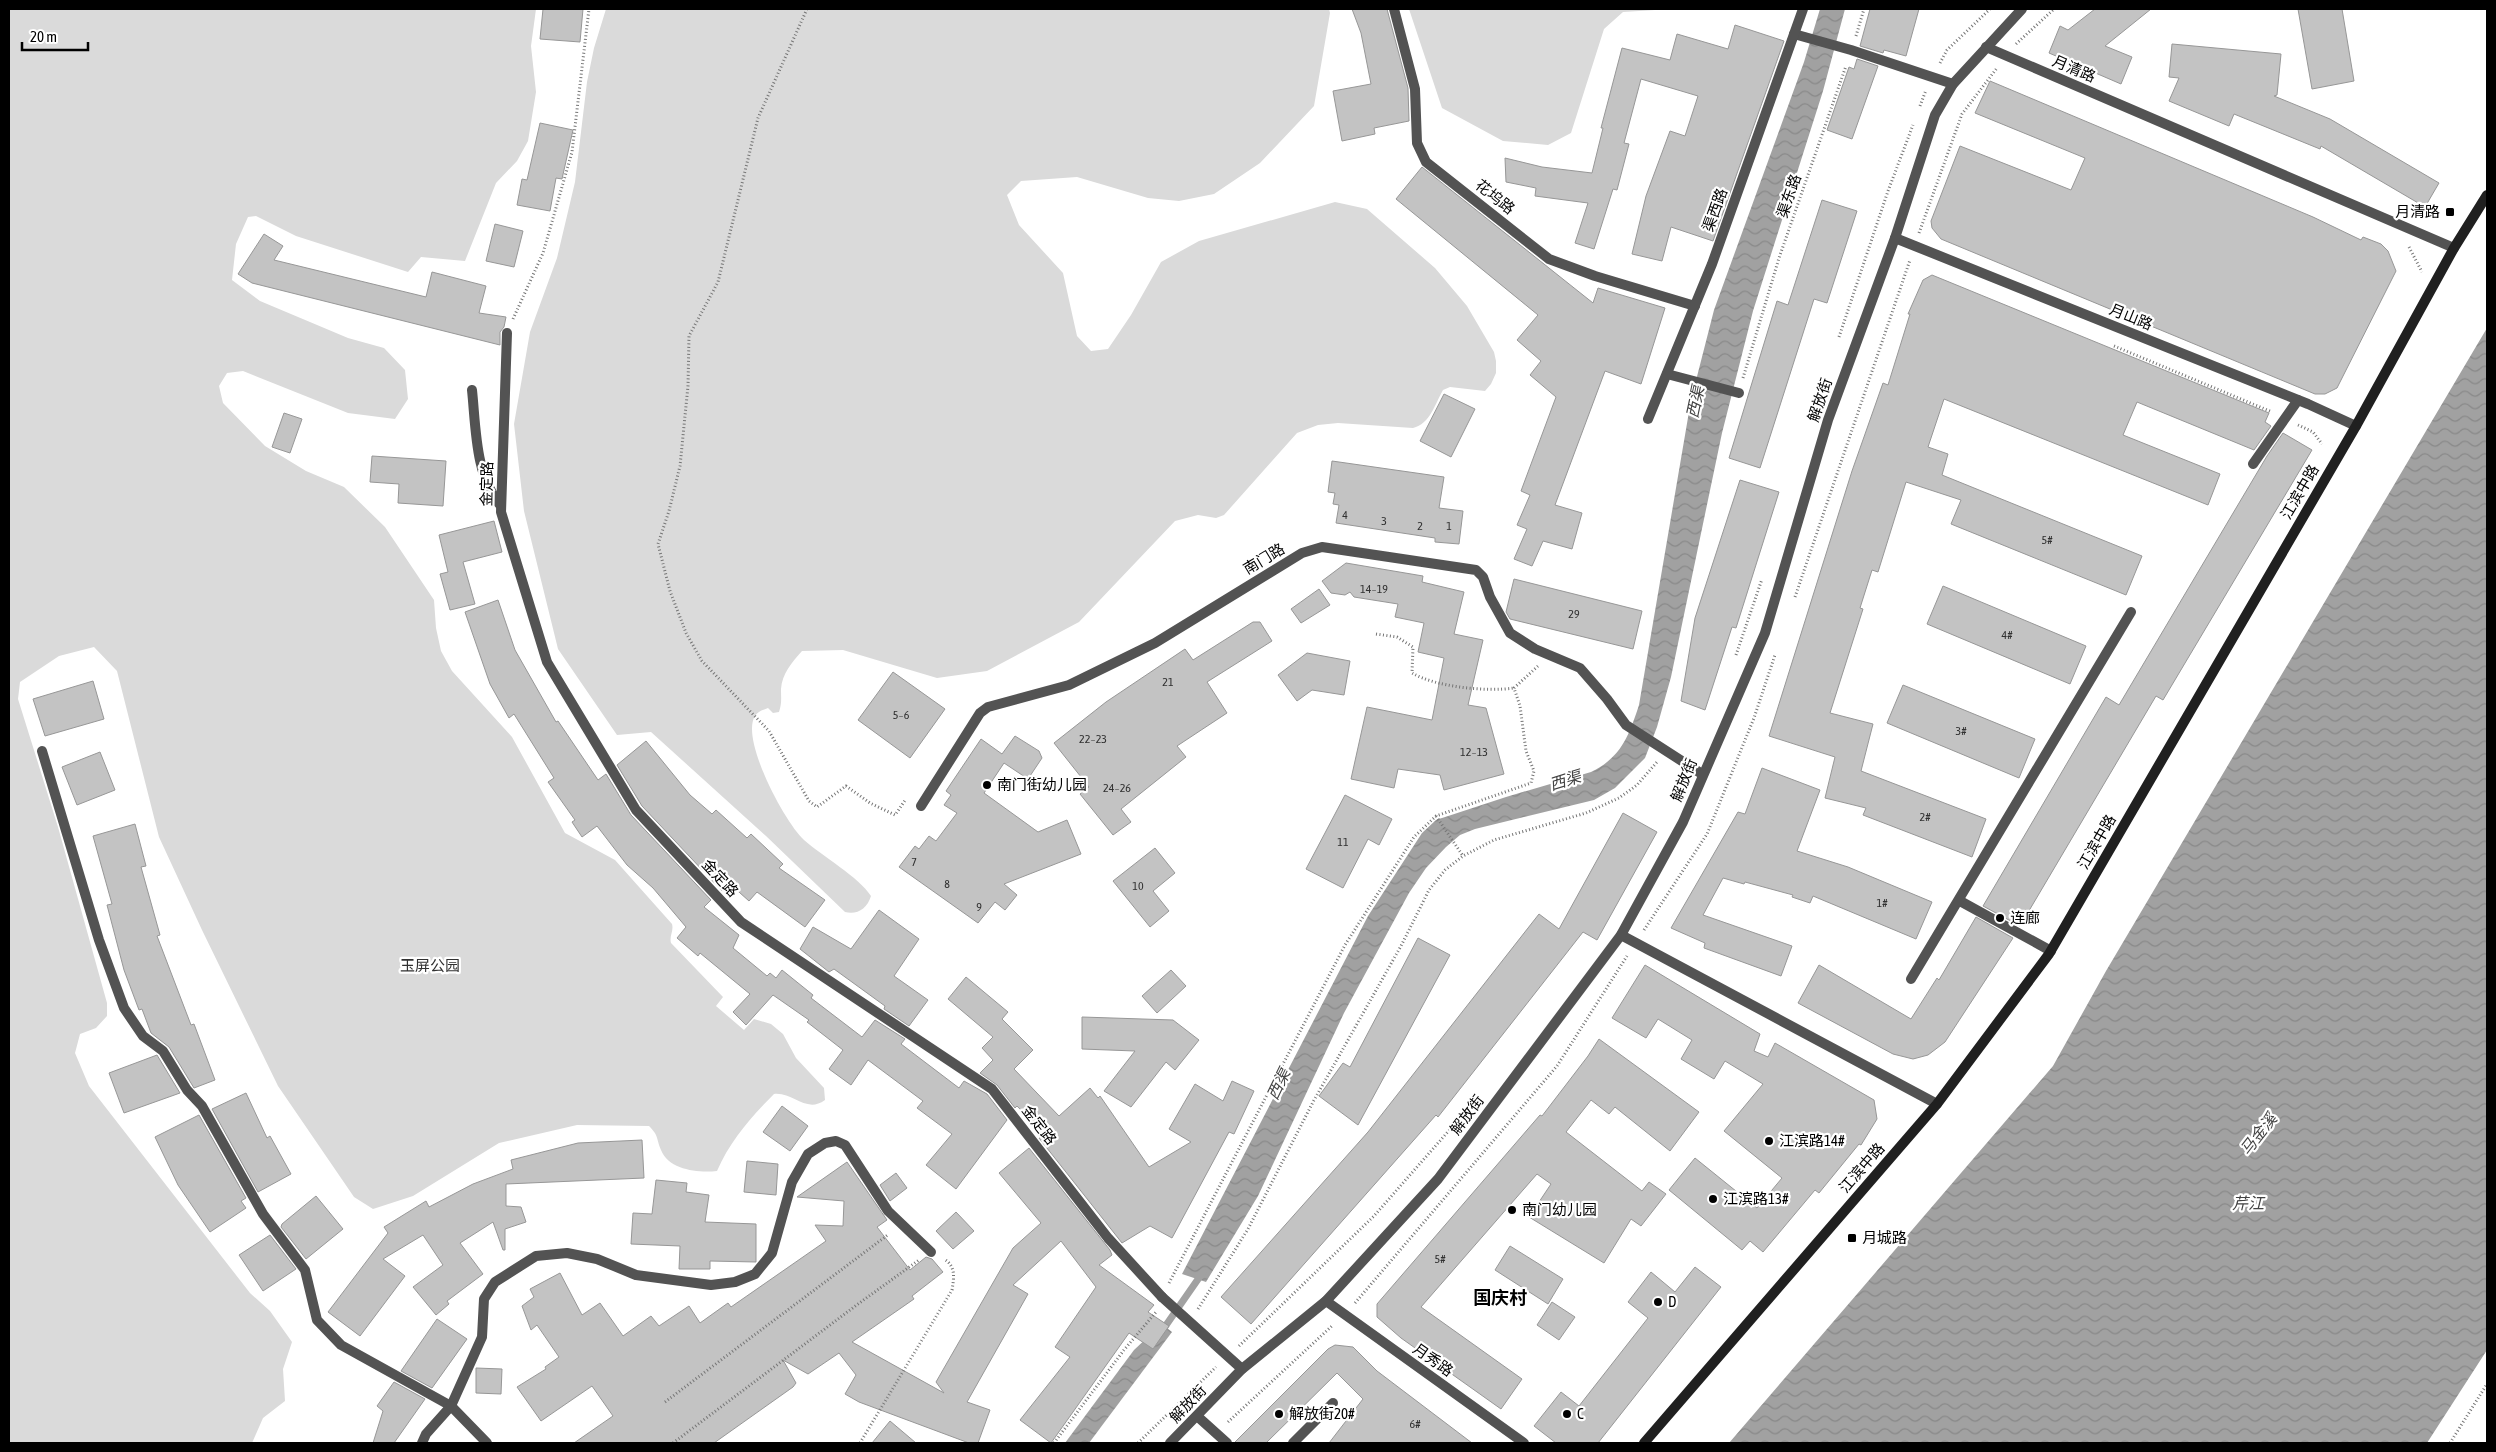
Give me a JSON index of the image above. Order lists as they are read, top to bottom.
{
  "streets": {
    "main road": ["江滨中路"],
    "street": [
      "月清路",
      "花坞路",
      "渠西路",
      "月山路",
      "解放街",
      "金定路",
      "南门路",
      "月秀路"
    ],
    "path": ["渠东路"]
  },
  "crossings": [
    ["月清路", "解放街"],
    ["月清路", "江滨中路"],
    ["花坞路", "渠西路"],
    ["月山路", "解放街"],
    ["月山路", "江滨中路"],
    ["解放街", "金定路"],
    ["解放街", "月秀路"]
  ],
  "districts": ["国庆村"],
  "water": ["西渠", "马金溪", "芹江"],
  "parks": ["玉屏公园"],
  "places": {
    "transit": ["月清路", "月城路"],
    "other": [
      "南门街幼儿园",
      "连廊",
      "江滨路14#",
      "江滨路13#",
      "南门幼儿园",
      "D",
      "解放街20#",
      "C"
    ]
  },
  "house_numbers": [
    "4",
    "3",
    "2",
    "1",
    "5#",
    "14~19",
    "29",
    "4#",
    "21",
    "5~6",
    "3#",
    "22~23",
    "12~13",
    "24~26",
    "2#",
    "11",
    "7",
    "8",
    "10",
    "1#",
    "9",
    "5#",
    "6#"
  ],
  "scale_bar": "20 m"
}
